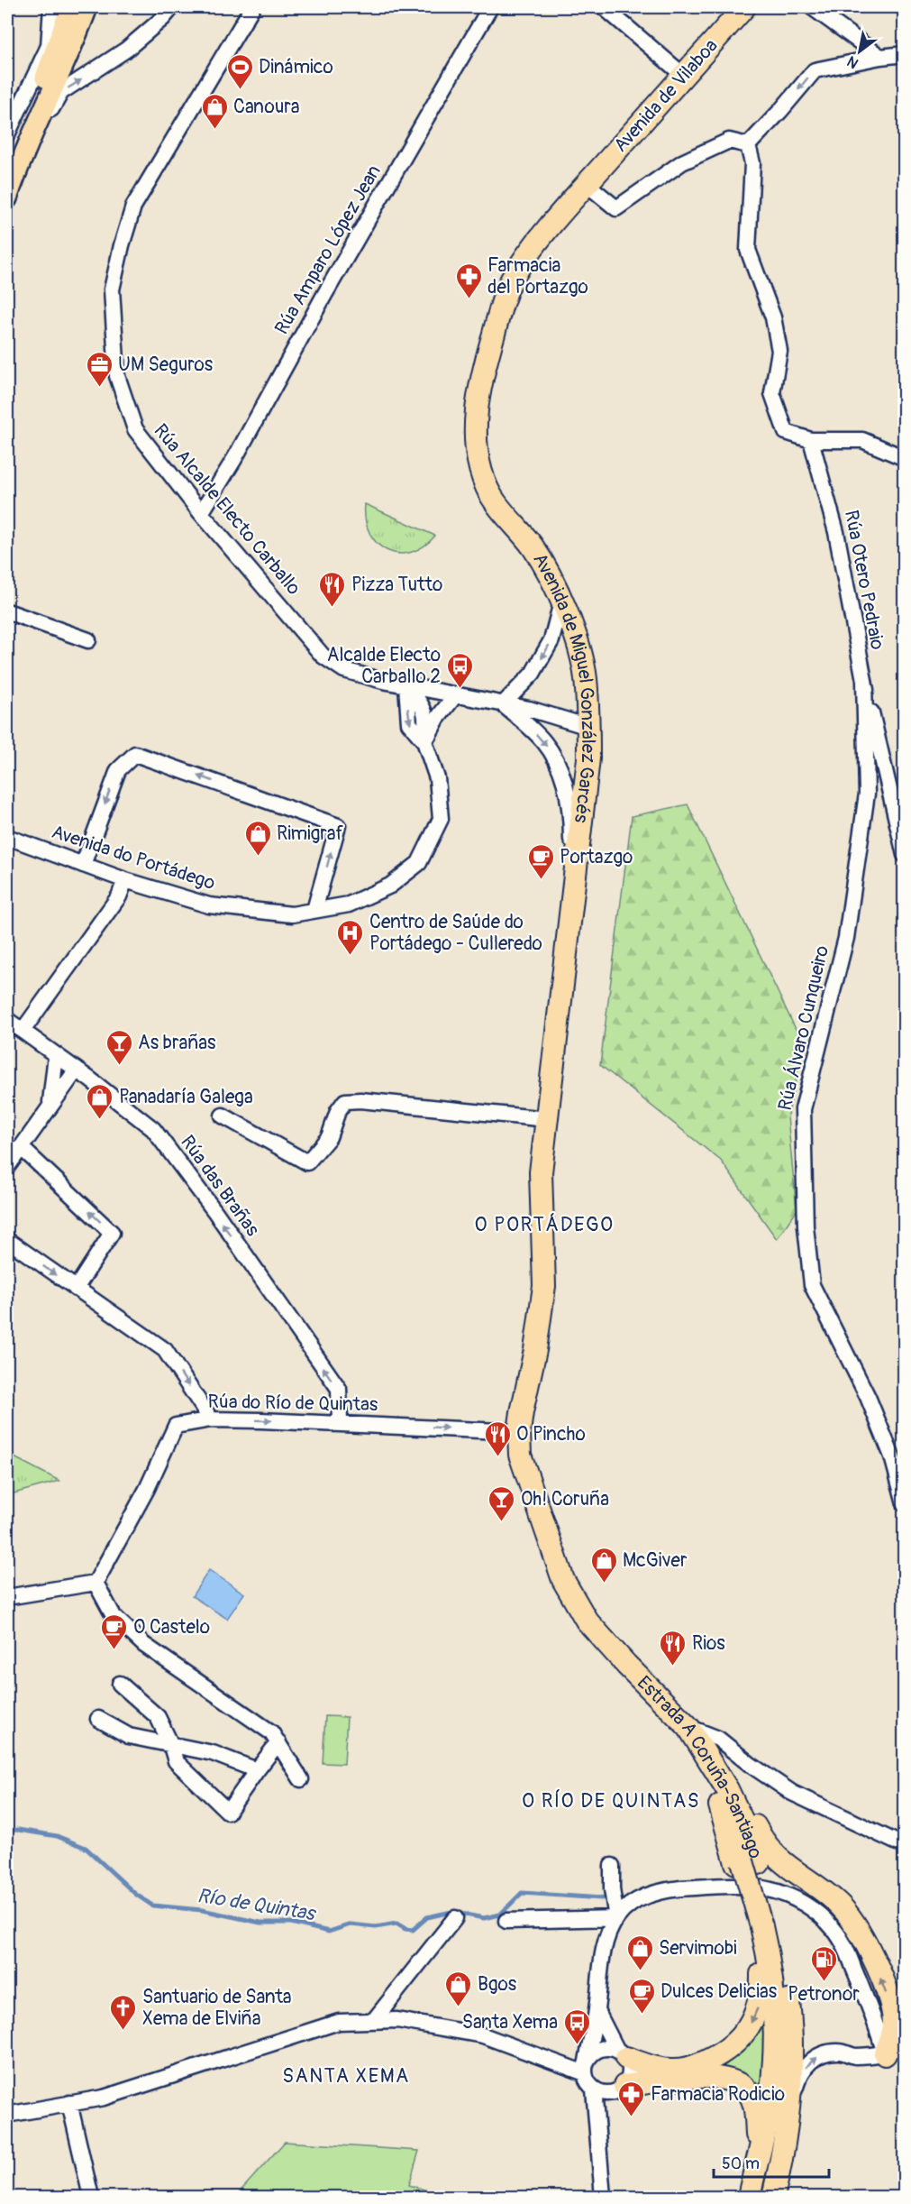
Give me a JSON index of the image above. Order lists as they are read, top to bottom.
{
  "streets": {
    "highway": ["Avenida de Vilaboa", "Avenida de Miguel González Garcés", "Estrada A Coruña-Santiago"],
    "street": [
      "Rúa Amparo López Jean",
      "Rúa Alcalde Electo Carballo",
      "Rúa Otero Pedraio",
      "Avenida do Portádego",
      "Rúa Álvaro Cunqueiro",
      "Rúa das Brañas",
      "Rúa do Río de Quintas"
    ]
  },
  "crossings": [
    ["Avenida de Vilaboa", "Avenida de Miguel González Garcés"],
    ["Rúa Amparo López Jean", "Rúa Alcalde Electo Carballo"],
    ["Rúa Alcalde Electo Carballo", "Avenida de Miguel González Garcés"],
    ["Rúa Alcalde Electo Carballo", "Avenida do Portádego"],
    ["Rúa Otero Pedraio", "Rúa Álvaro Cunqueiro"],
    ["Avenida de Miguel González Garcés", "Rúa do Río de Quintas"],
    ["Avenida de Miguel González Garcés", "Estrada A Coruña-Santiago"],
    ["Rúa das Brañas", "Rúa do Río de Quintas"],
    ["Rúa do Río de Quintas", "Estrada A Coruña-Santiago"]
  ],
  "one_way": ["Rúa das Brañas", "Rúa do Río de Quintas"],
  "districts": ["O PORTÁDEGO", "O RÍO DE QUINTAS", "SANTA XEMA"],
  "water": ["Río de Quintas"],
  "places": {
    "sports": ["Dinámico"],
    "shop": [
      "Canoura",
      "Rimigraf",
      "Panadaría Galega",
      "McGiver",
      "Servimobi",
      "Bgos"
    ],
    "pharmacy": ["Farmacia del Portazgo", "Farmacia Rodicio"],
    "office": ["UM Seguros"],
    "restaurant": ["Pizza Tutto", "O Pincho", "Rios"],
    "bus stop": ["Alcalde Electo Carballo 2", "Santa Xema"],
    "cafe": ["Portazgo", "O Castelo", "Dulces Delicias"],
    "hospital": ["Centro de Saúde do Portádego - Culleredo"],
    "bar": ["As brañas", "Oh! Coruña"],
    "fuel station": ["Petronor"],
    "church": ["Santuario de Santa Xema de Elviña"]
  },
  "scale_bar": "50 m",
  "north": "bottom left"
}
